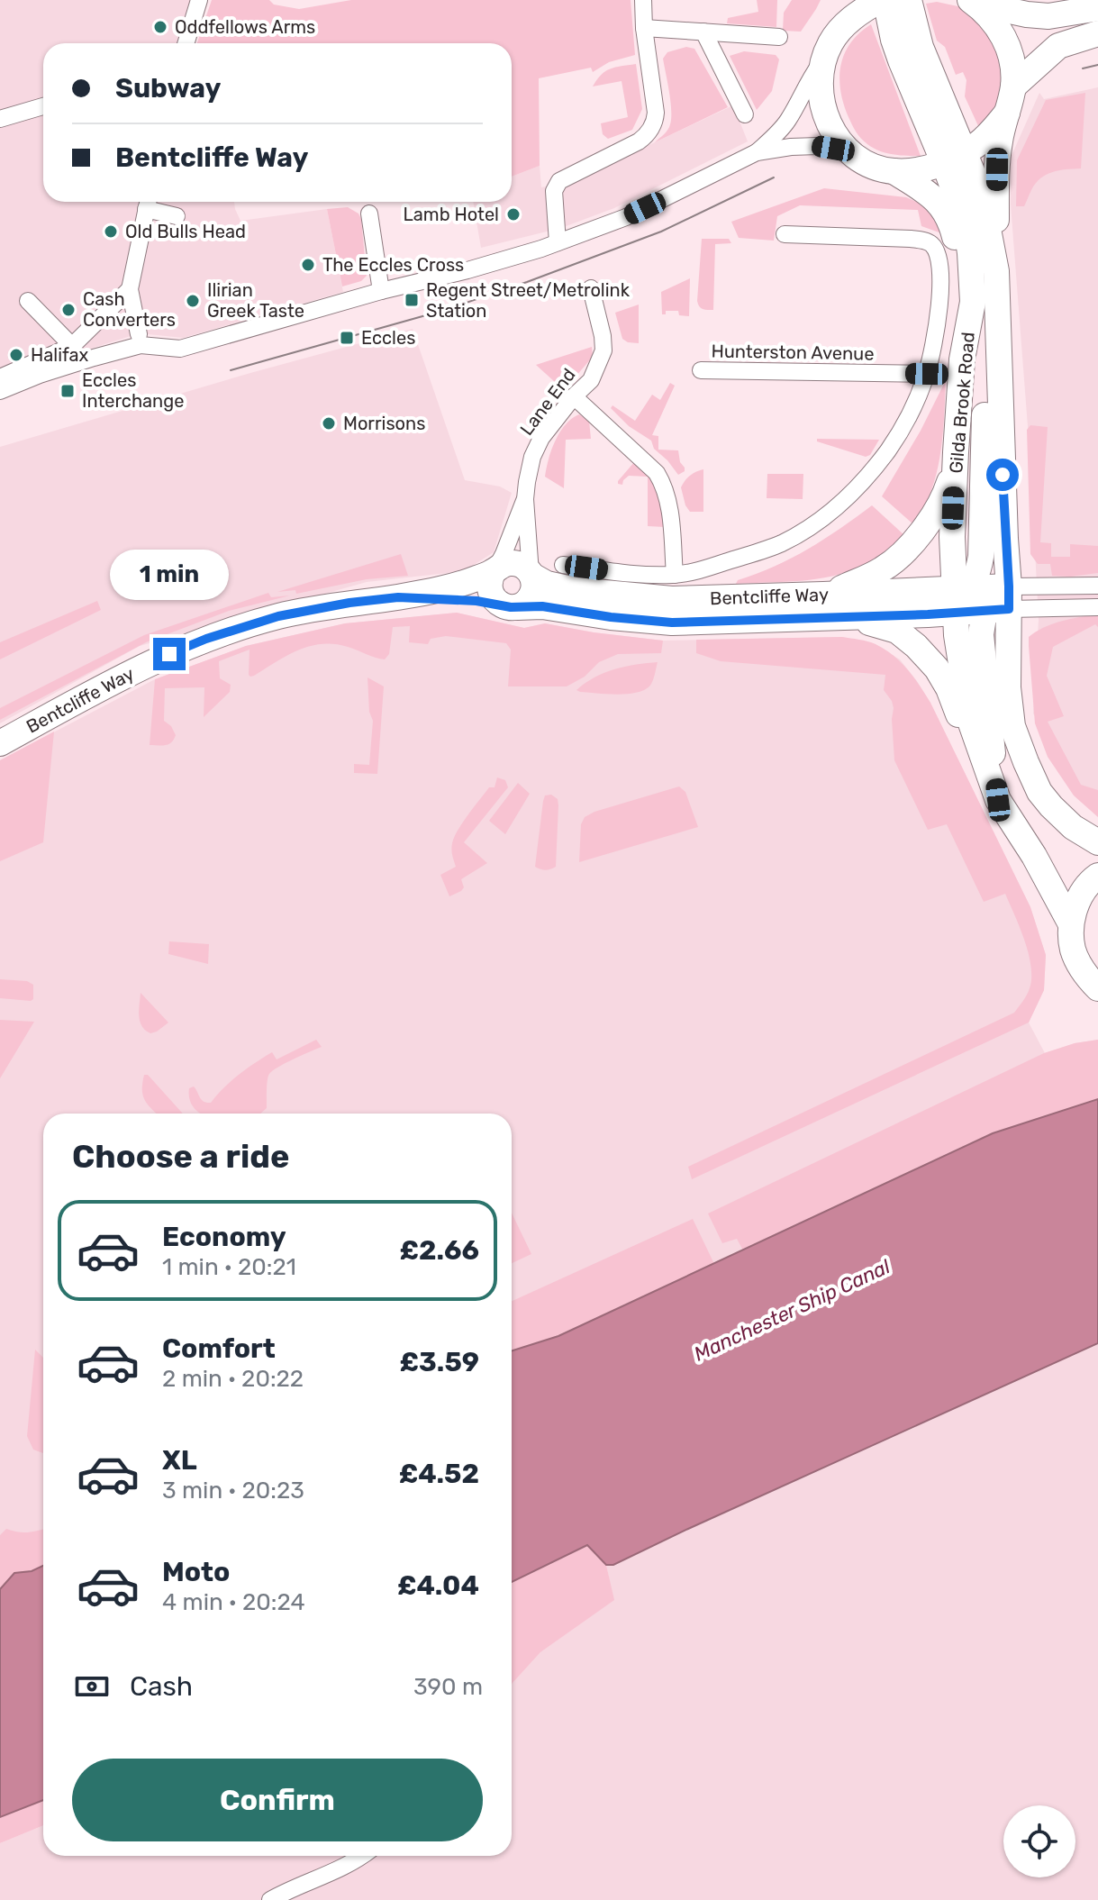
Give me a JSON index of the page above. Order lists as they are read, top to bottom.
{
  "streets": {
    "main road": ["Gilda Brook Road", "Bentcliffe Way"],
    "street": ["Hunterston Avenue", "Lane End"]
  },
  "crossings": [
    ["Lane End", "Bentcliffe Way"],
    ["Gilda Brook Road", "Bentcliffe Way"]
  ],
  "water": ["Manchester Ship Canal"],
  "places": {
    "other": [
      "Oddfellows Arms",
      "Lamb Hotel",
      "Old Bulls Head",
      "The Eccles Cross",
      "Ilirian Greek Taste",
      "Cash Converters",
      "Halifax",
      "Morrisons"
    ],
    "transit": ["Regent Street/Metrolink Station", "Eccles", "Eccles Interchange"]
  },
  "page": {
    "banner": ["Subway", "Bentcliffe Way"],
    "bubble": "1 min",
    "heading": "Choose a ride",
    "list": [
      {
        "name": "Economy",
        "note": "1 min · 20:21",
        "value": "£2.66"
      },
      {
        "name": "Comfort",
        "note": "2 min · 20:22",
        "value": "£3.59"
      },
      {
        "name": "XL",
        "note": "3 min · 20:23",
        "value": "£4.52"
      },
      {
        "name": "Moto",
        "note": "4 min · 20:24",
        "value": "£4.04"
      }
    ],
    "pay": ["Cash", "390 m"],
    "buttons": "Confirm"
  }
}
